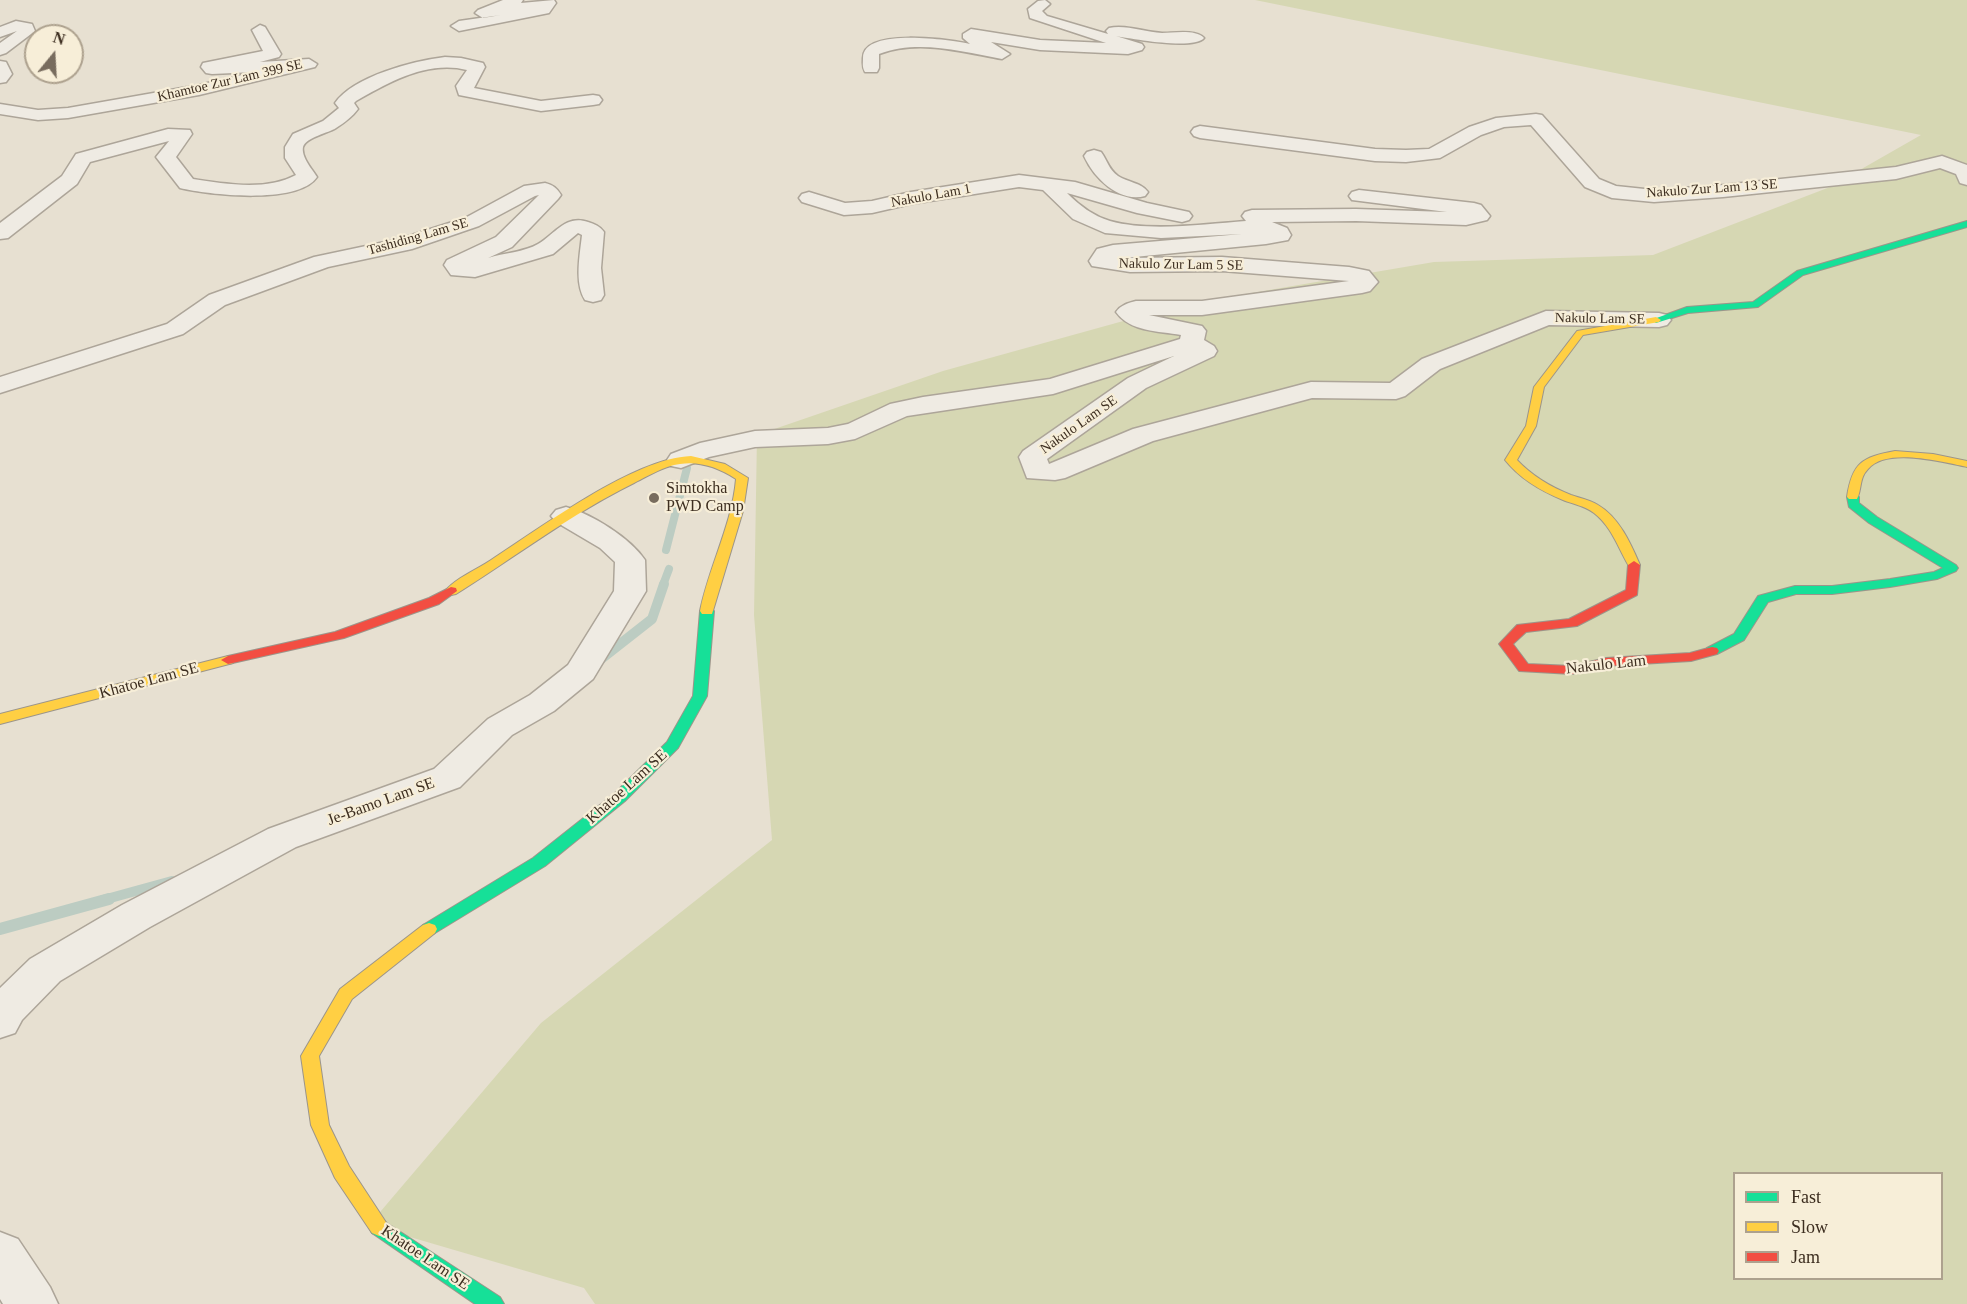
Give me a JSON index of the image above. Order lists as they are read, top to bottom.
{
  "streets": {
    "street": [
      "Khamtoe Zur Lam 399 SE",
      "Nakulo Zur Lam 13 SE",
      "Nakulo Lam 1",
      "Tashiding Lam SE",
      "Nakulo Zur Lam 5 SE",
      "Nakulo Lam SE",
      "Nakulo Lam",
      "Khatoe Lam SE",
      "Je-Bamo Lam SE"
    ]
  },
  "crossings": [
    ["Nakulo Lam 1", "Nakulo Zur Lam 5 SE"],
    ["Nakulo Zur Lam 5 SE", "Nakulo Lam SE"],
    ["Nakulo Lam SE", "Nakulo Lam"],
    ["Nakulo Lam SE", "Khatoe Lam SE"],
    ["Khatoe Lam SE", "Je-Bamo Lam SE"]
  ],
  "places": ["Simtokha PWD Camp"],
  "legend": ["Fast", "Slow", "Jam"],
  "north": "top"
}
